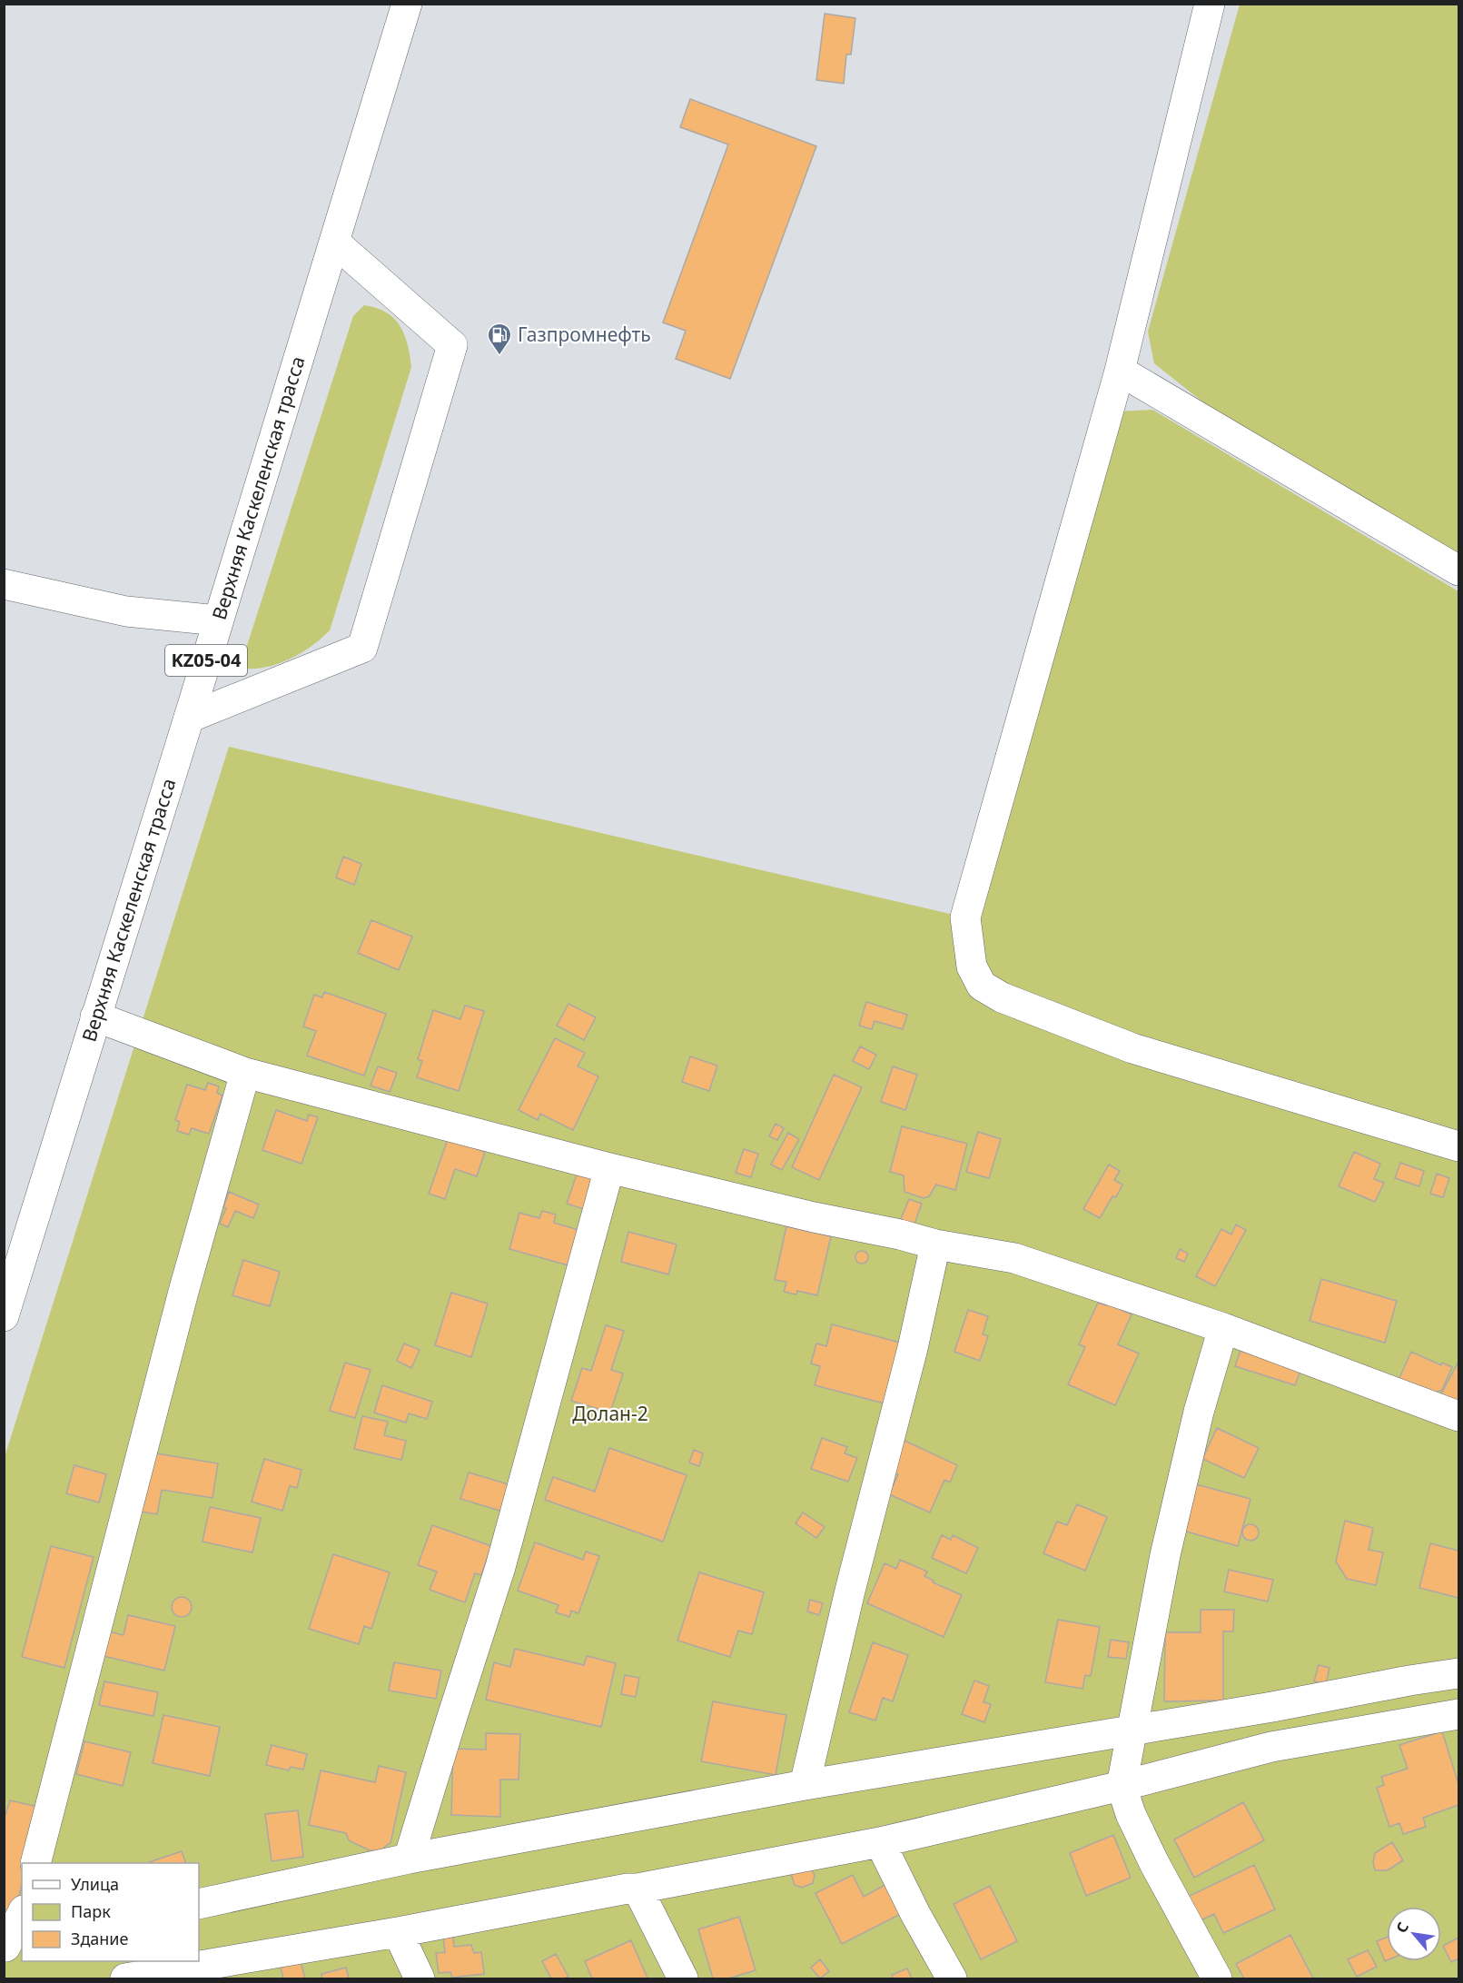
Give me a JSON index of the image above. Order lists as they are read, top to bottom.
{
  "streets": {
    "street": ["Верхняя Каскеленская трасса", "KZ05-04"]
  },
  "parks": ["Долан-2"],
  "places": {
    "fuel station": ["Газпромнефть"]
  },
  "legend": ["Улица", "Парк", "Здание"],
  "north": "top left"
}
